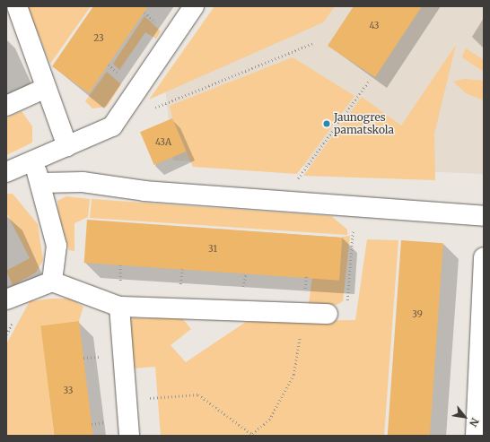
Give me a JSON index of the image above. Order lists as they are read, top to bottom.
{
  "places": ["Jaunogres pamatskola"],
  "house_numbers": [
    "43",
    "23",
    "43A",
    "31",
    "39",
    "33"
  ],
  "north": "bottom right"
}
